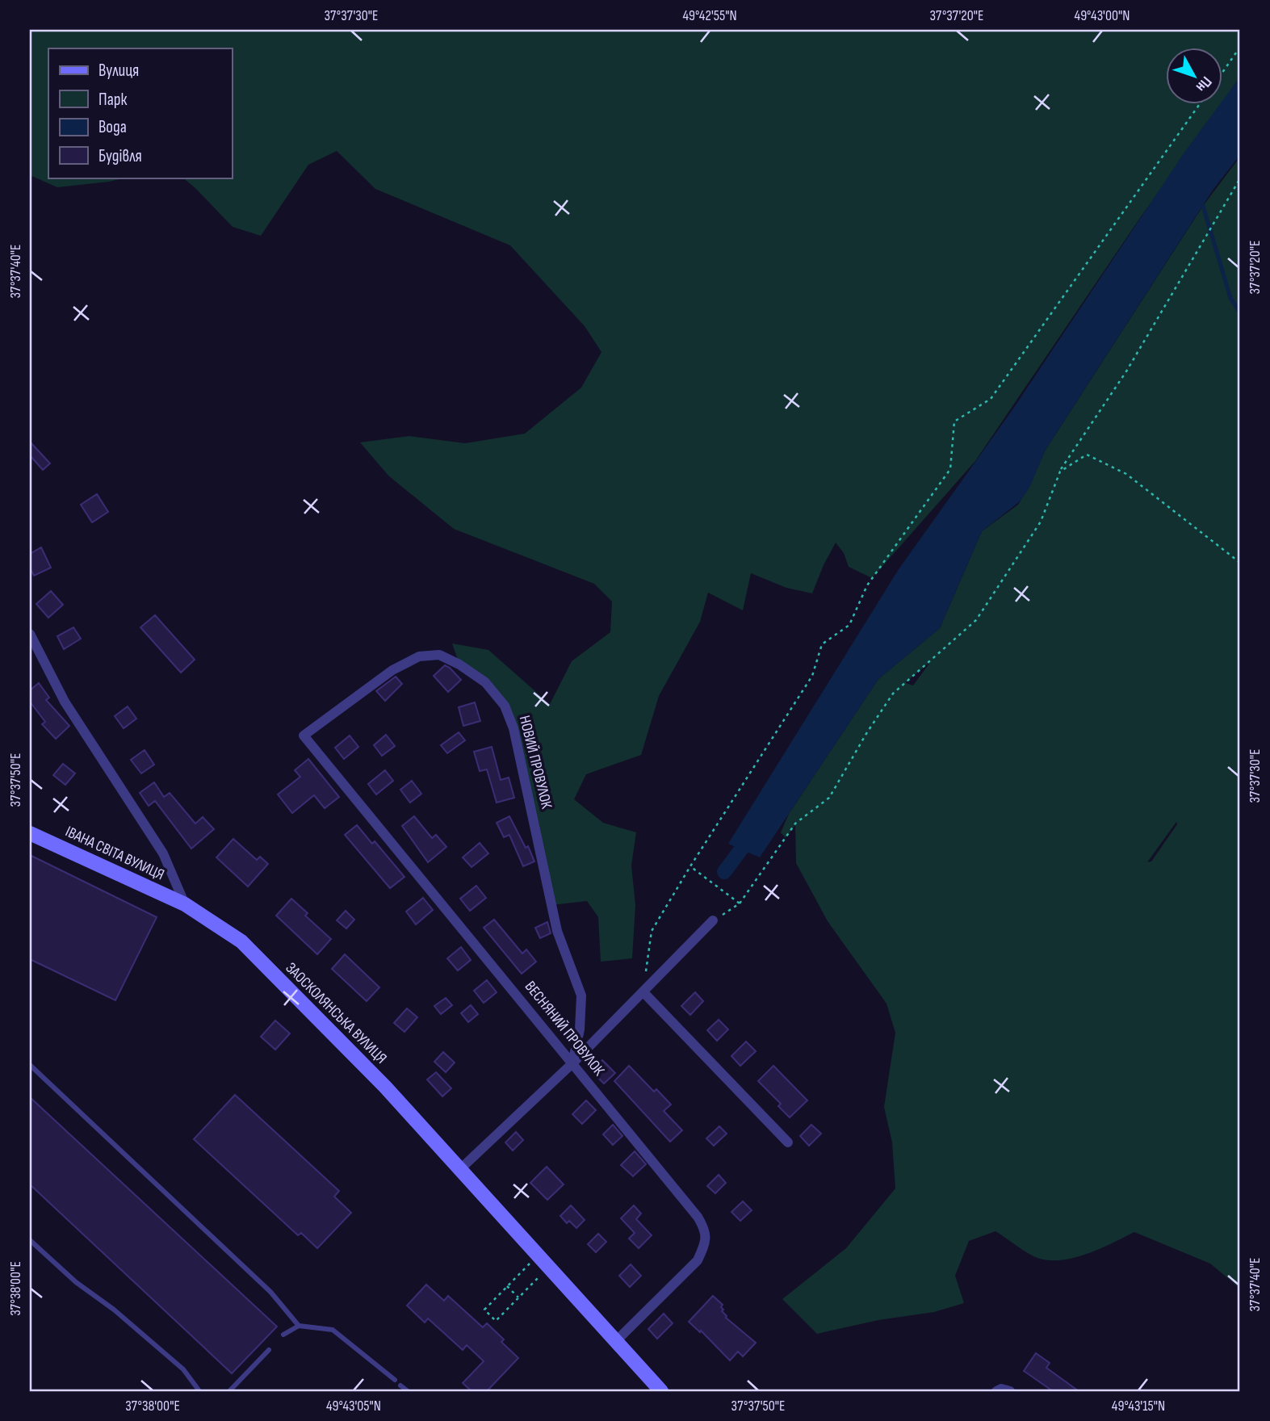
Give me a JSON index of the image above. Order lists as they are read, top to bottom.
{
  "streets": {
    "street": [
      "НОВИЙ ПРОВУЛОК",
      "ІВАНА СВІТА ВУЛИЦЯ",
      "ЗАОСКОЛЯНСЬКА ВУЛИЦЯ",
      "ВЕСНЯНИЙ ПРОВУЛОК"
    ]
  },
  "crossings": [
    ["НОВИЙ ПРОВУЛОК", "ВЕСНЯНИЙ ПРОВУЛОК"],
    ["ІВАНА СВІТА ВУЛИЦЯ", "ЗАОСКОЛЯНСЬКА ВУЛИЦЯ"],
    ["ЗАОСКОЛЯНСЬКА ВУЛИЦЯ", "ВЕСНЯНИЙ ПРОВУЛОК"]
  ],
  "legend": [
    "Вулиця",
    "Парк",
    "Вода",
    "Будівля"
  ],
  "north": "bottom right",
  "coordinates": [
    "37°37'30\"E",
    "49°42'55\"N",
    "37°37'20\"E",
    "49°43'00\"N",
    "37°37'40\"E",
    "37°37'50\"E",
    "37°38'00\"E",
    "49°43'05\"N",
    "49°43'15\"N"
  ]
}
